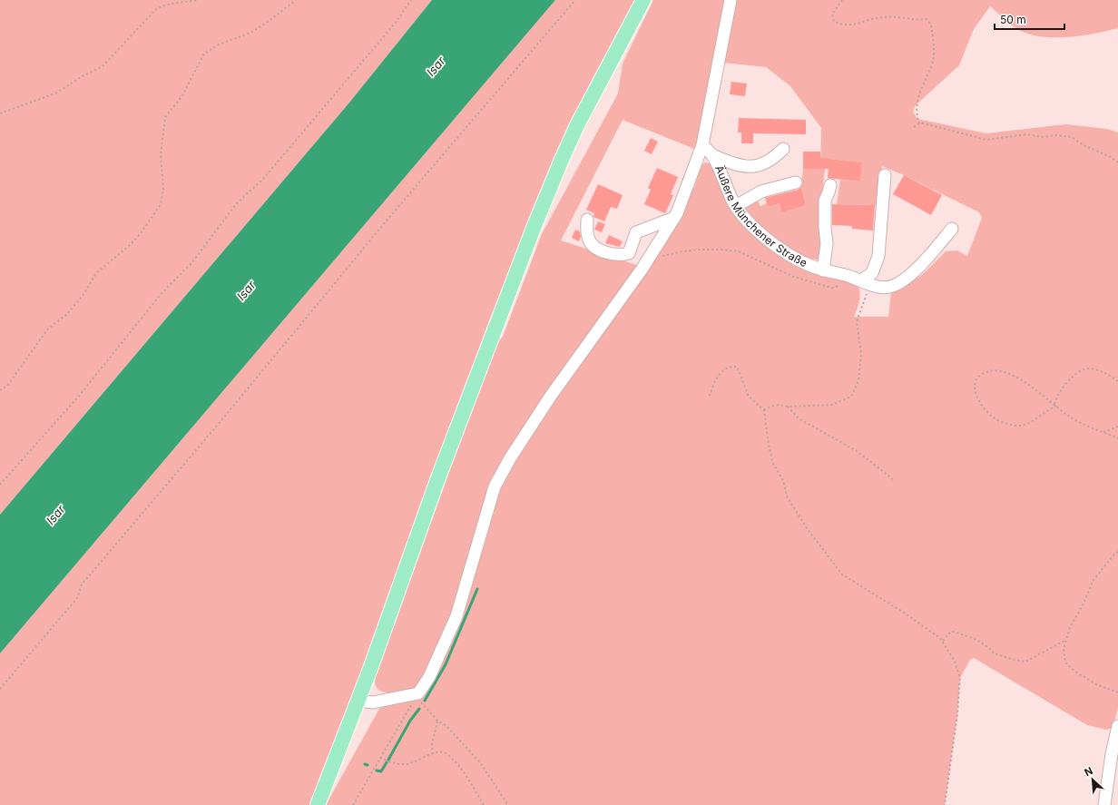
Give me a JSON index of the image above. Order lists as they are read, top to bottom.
{
  "streets": {
    "street": ["Äußere Münchener Straße"]
  },
  "water": ["Isar"],
  "scale_bar": "50 m",
  "north": "top left"
}
